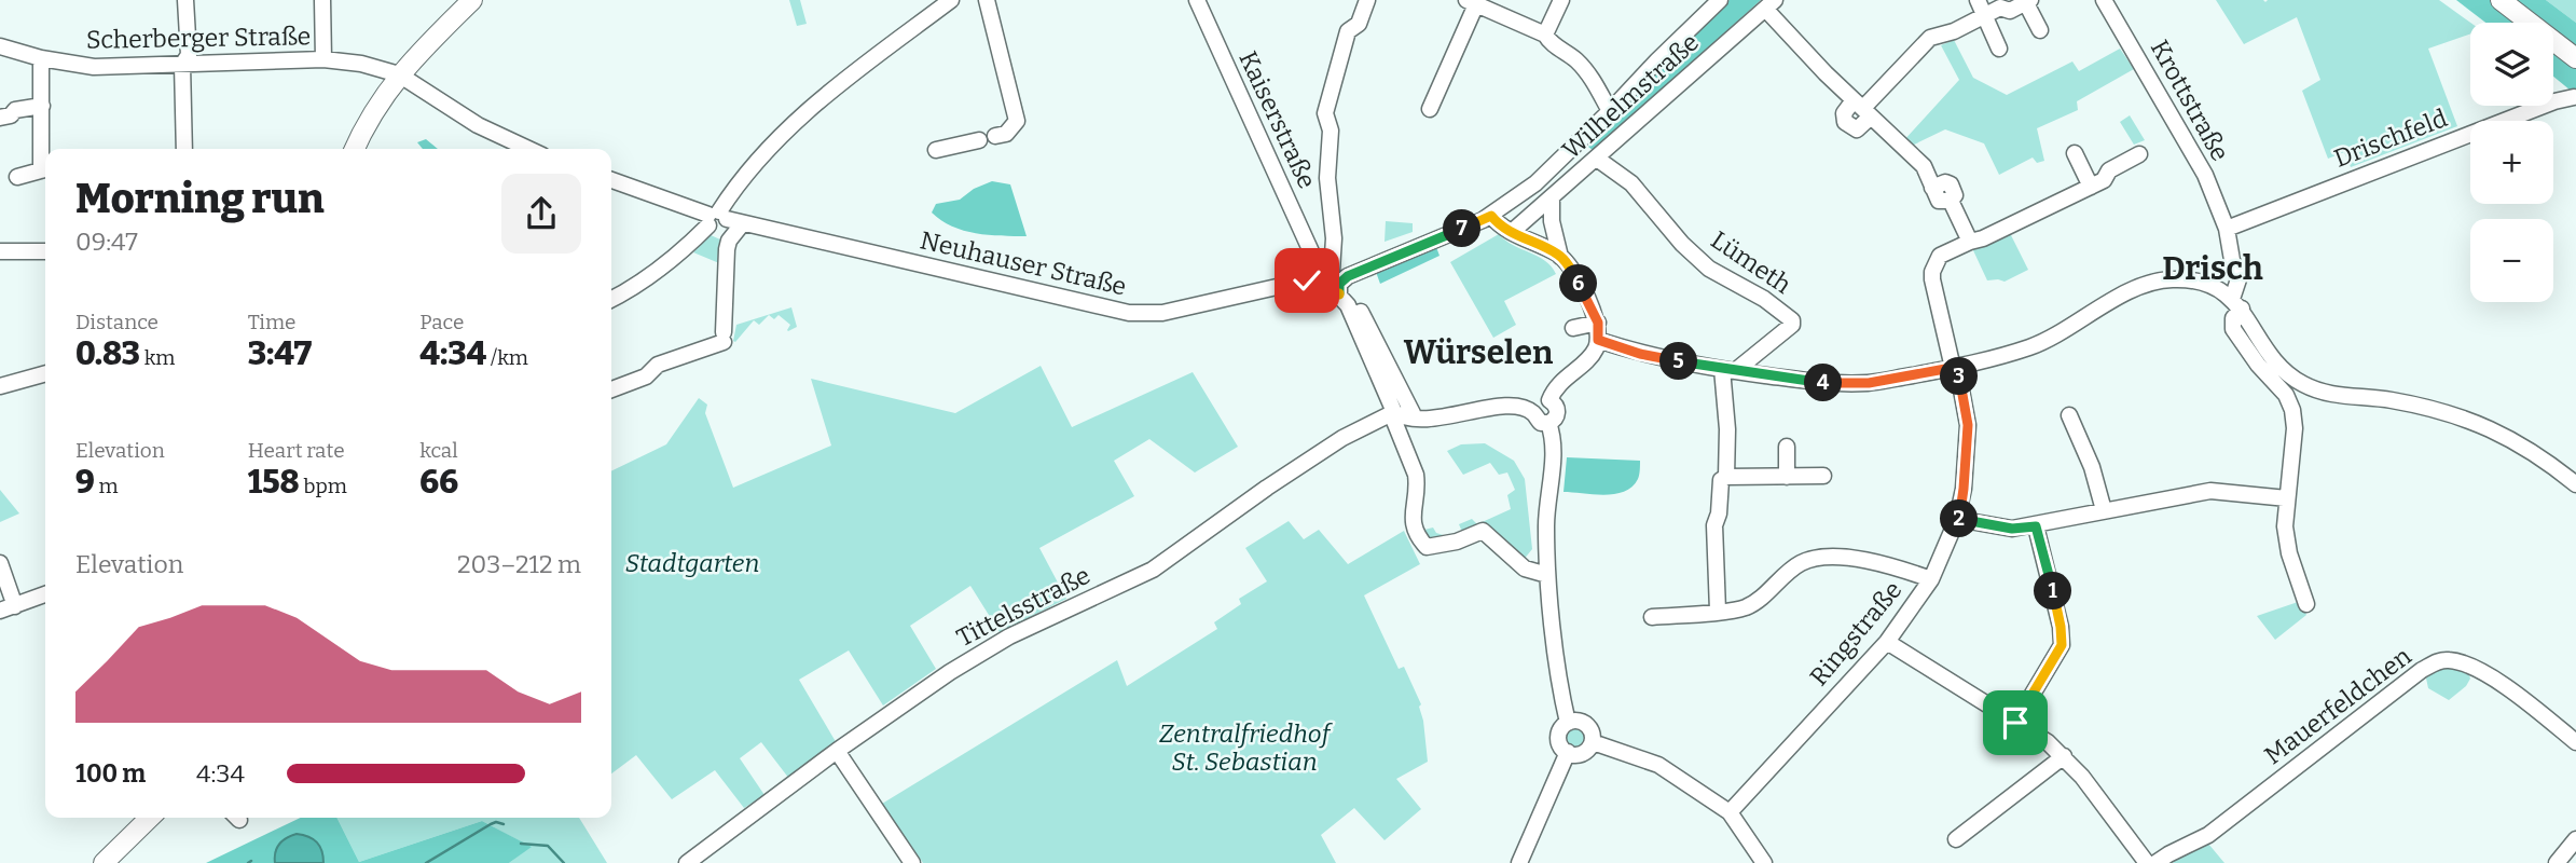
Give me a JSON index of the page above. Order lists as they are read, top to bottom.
{
  "streets": {
    "street": [
      "Scherberger Straße",
      "Wilhelmstraße",
      "Krottstraße",
      "Kaiserstraße",
      "Drischfeld",
      "Lümeth",
      "Neuhauser Straße",
      "Tittelsstraße",
      "Ringstraße",
      "Mauerfeldchen"
    ]
  },
  "crossings": [
    ["Wilhelmstraße", "Lümeth"],
    ["Wilhelmstraße", "Tittelsstraße"],
    ["Krottstraße", "Drischfeld"]
  ],
  "districts": ["Drisch", "Würselen"],
  "parks": ["Stadtgarten", "Zentralfriedhof St. Sebastian"],
  "page": {
    "map_buttons": ["+", "−"],
    "heading": ["Morning run", "09:47"],
    "pins": [
      "7",
      "6",
      "5",
      "3",
      "4",
      "2",
      "1"
    ],
    "stats": [
      ["Distance", "0.83 km"],
      ["Time", "3:47"],
      ["Pace", "4:34 /km"],
      ["Elevation", "9 m"],
      ["Heart rate", "158 bpm"],
      ["kcal", "66"]
    ],
    "chart": ["Elevation", "203–212 m"],
    "list": [
      {
        "name": "100 m",
        "note": "4:34"
      }
    ]
  }
}
